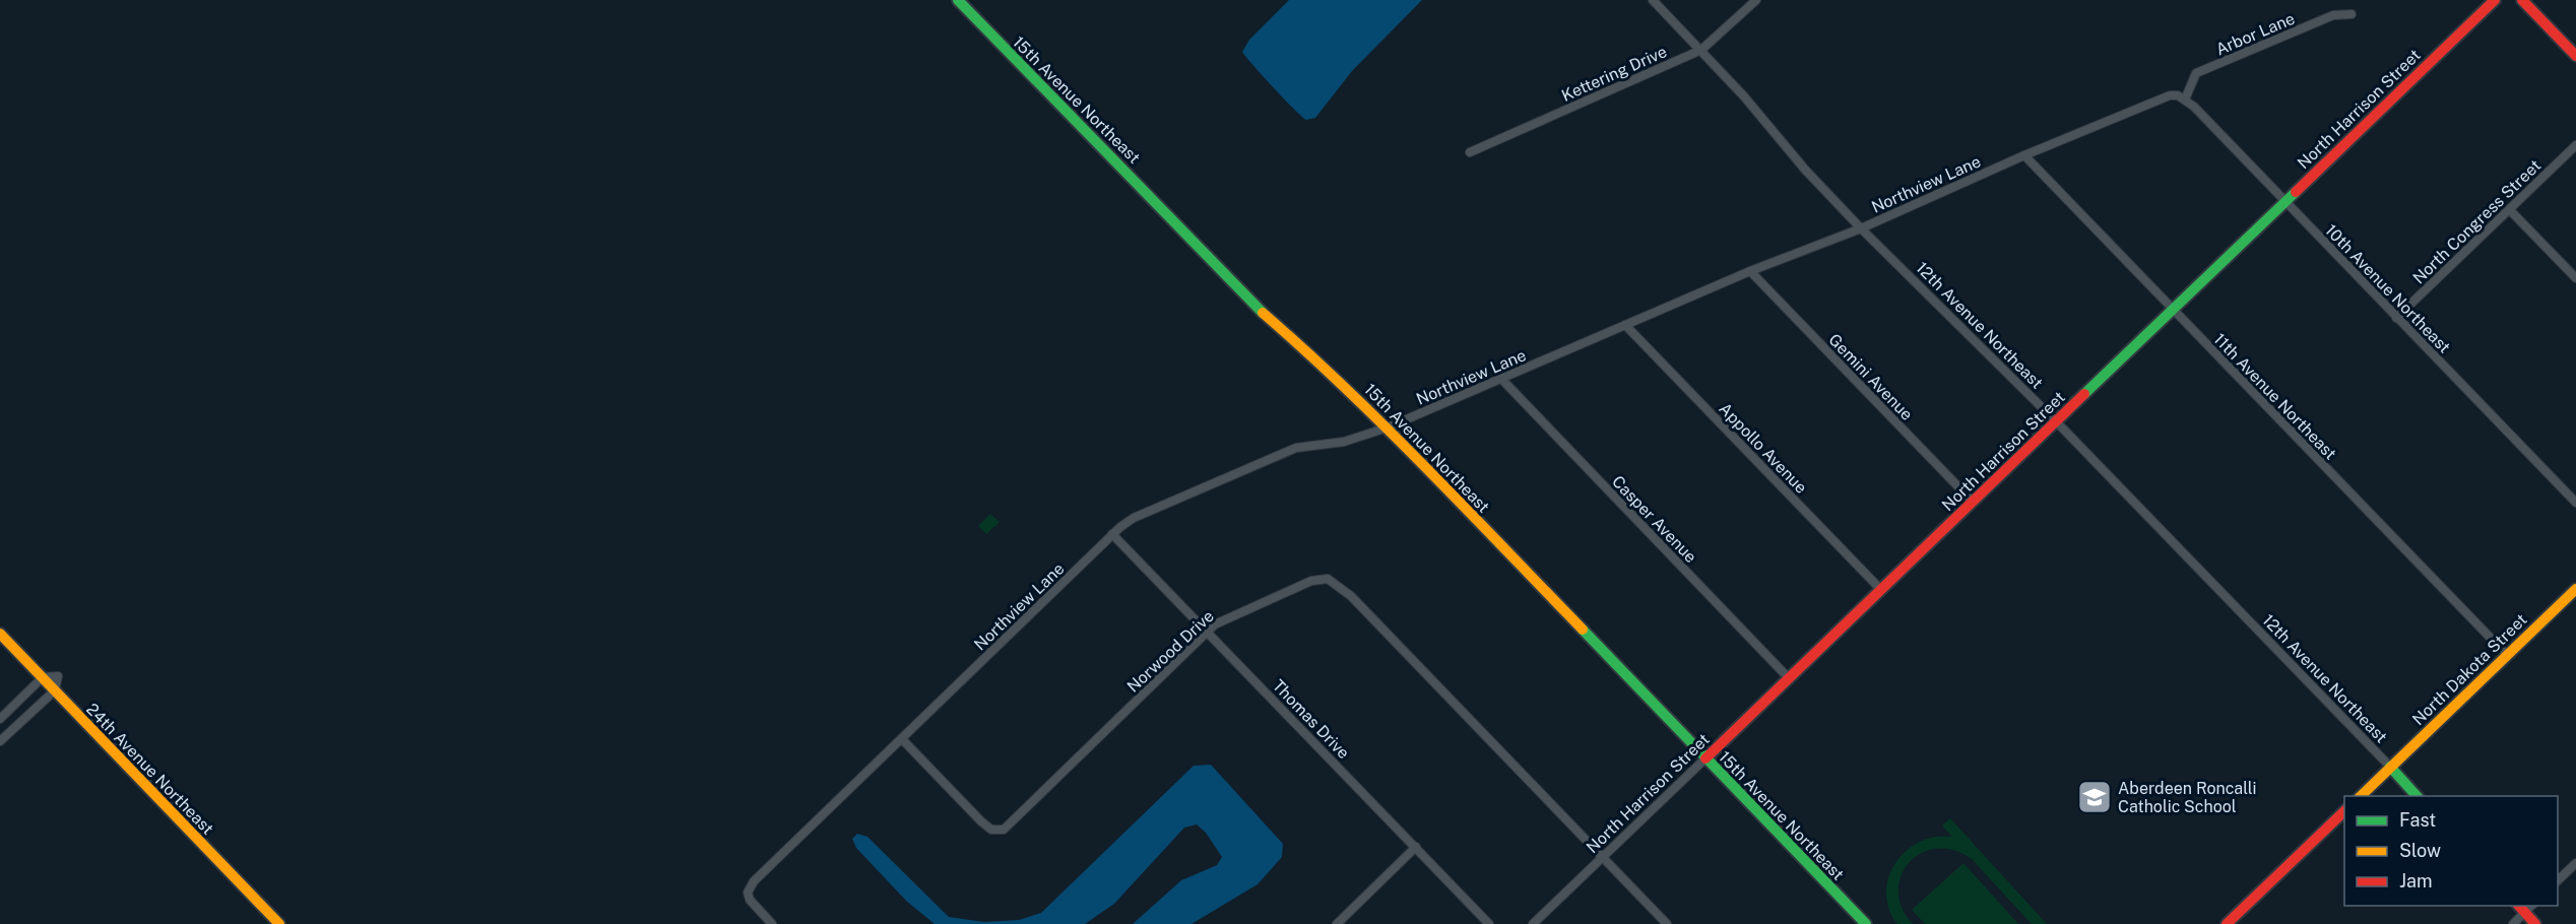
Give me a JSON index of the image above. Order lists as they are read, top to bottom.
{
  "streets": {
    "street": [
      "Arbor Lane",
      "Kettering Drive",
      "15th Avenue Northeast",
      "North Harrison Street",
      "Northview Lane",
      "North Congress Street",
      "10th Avenue Northeast",
      "12th Avenue Northeast",
      "Gemini Avenue",
      "11th Avenue Northeast",
      "Appollo Avenue",
      "Casper Avenue",
      "Norwood Drive",
      "North Dakota Street",
      "Thomas Drive",
      "24th Avenue Northeast"
    ]
  },
  "crossings": [
    ["Arbor Lane", "Northview Lane"],
    ["Arbor Lane", "10th Avenue Northeast"],
    ["Kettering Drive", "12th Avenue Northeast"],
    ["15th Avenue Northeast", "North Harrison Street"],
    ["15th Avenue Northeast", "Northview Lane"],
    ["North Harrison Street", "10th Avenue Northeast"],
    ["North Harrison Street", "12th Avenue Northeast"],
    ["North Harrison Street", "Gemini Avenue"],
    ["North Harrison Street", "11th Avenue Northeast"],
    ["North Harrison Street", "Appollo Avenue"],
    ["North Harrison Street", "Casper Avenue"],
    ["North Harrison Street", "Norwood Drive"],
    ["Northview Lane", "10th Avenue Northeast"],
    ["Northview Lane", "12th Avenue Northeast"],
    ["Northview Lane", "Gemini Avenue"],
    ["Northview Lane", "11th Avenue Northeast"],
    ["Northview Lane", "Appollo Avenue"],
    ["Northview Lane", "Casper Avenue"],
    ["Northview Lane", "Norwood Drive"],
    ["Northview Lane", "Thomas Drive"],
    ["North Congress Street", "10th Avenue Northeast"],
    ["12th Avenue Northeast", "North Dakota Street"],
    ["11th Avenue Northeast", "North Dakota Street"],
    ["Norwood Drive", "Thomas Drive"]
  ],
  "places": {
    "school or university": ["Aberdeen Roncalli Catholic School"]
  },
  "legend": ["Fast", "Slow", "Jam"]
}
